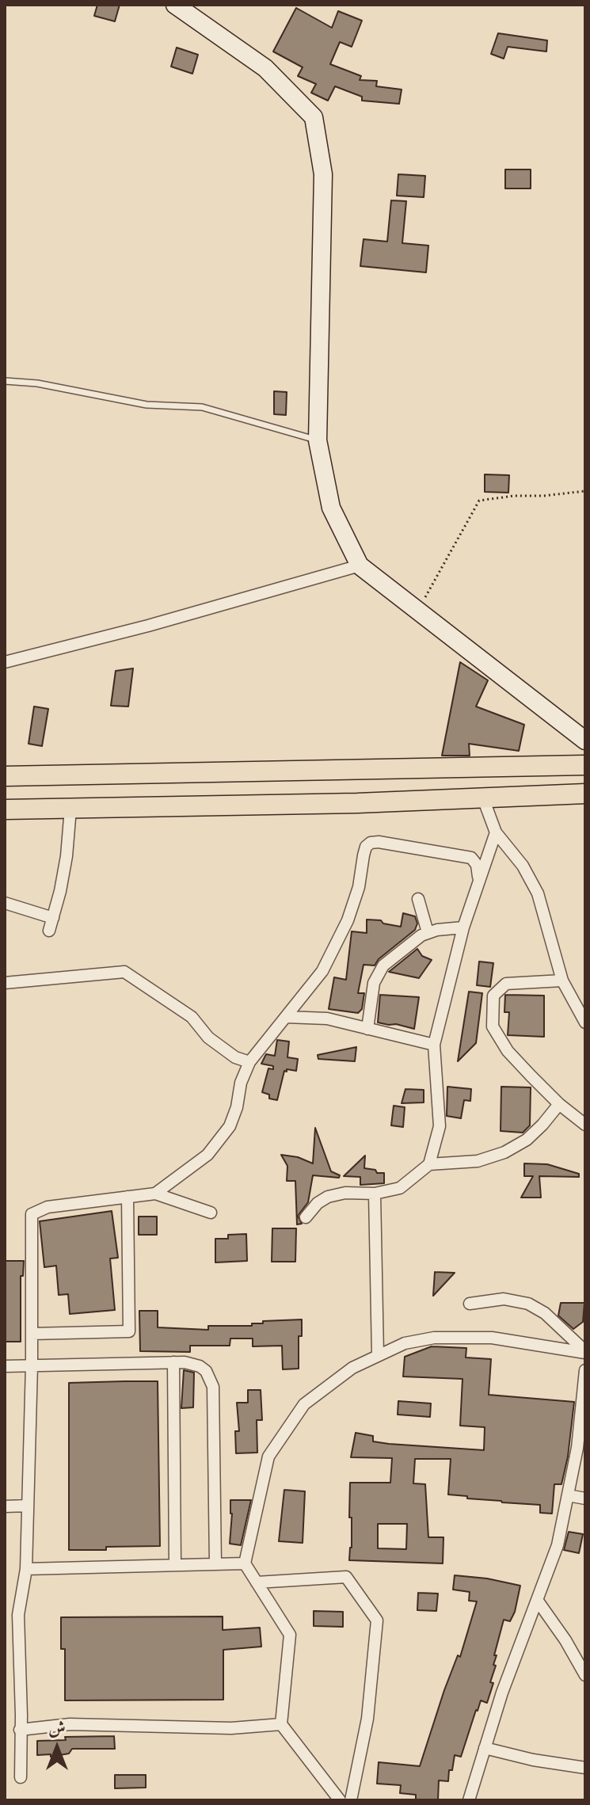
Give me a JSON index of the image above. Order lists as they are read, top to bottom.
{
  "north": "top"
}
